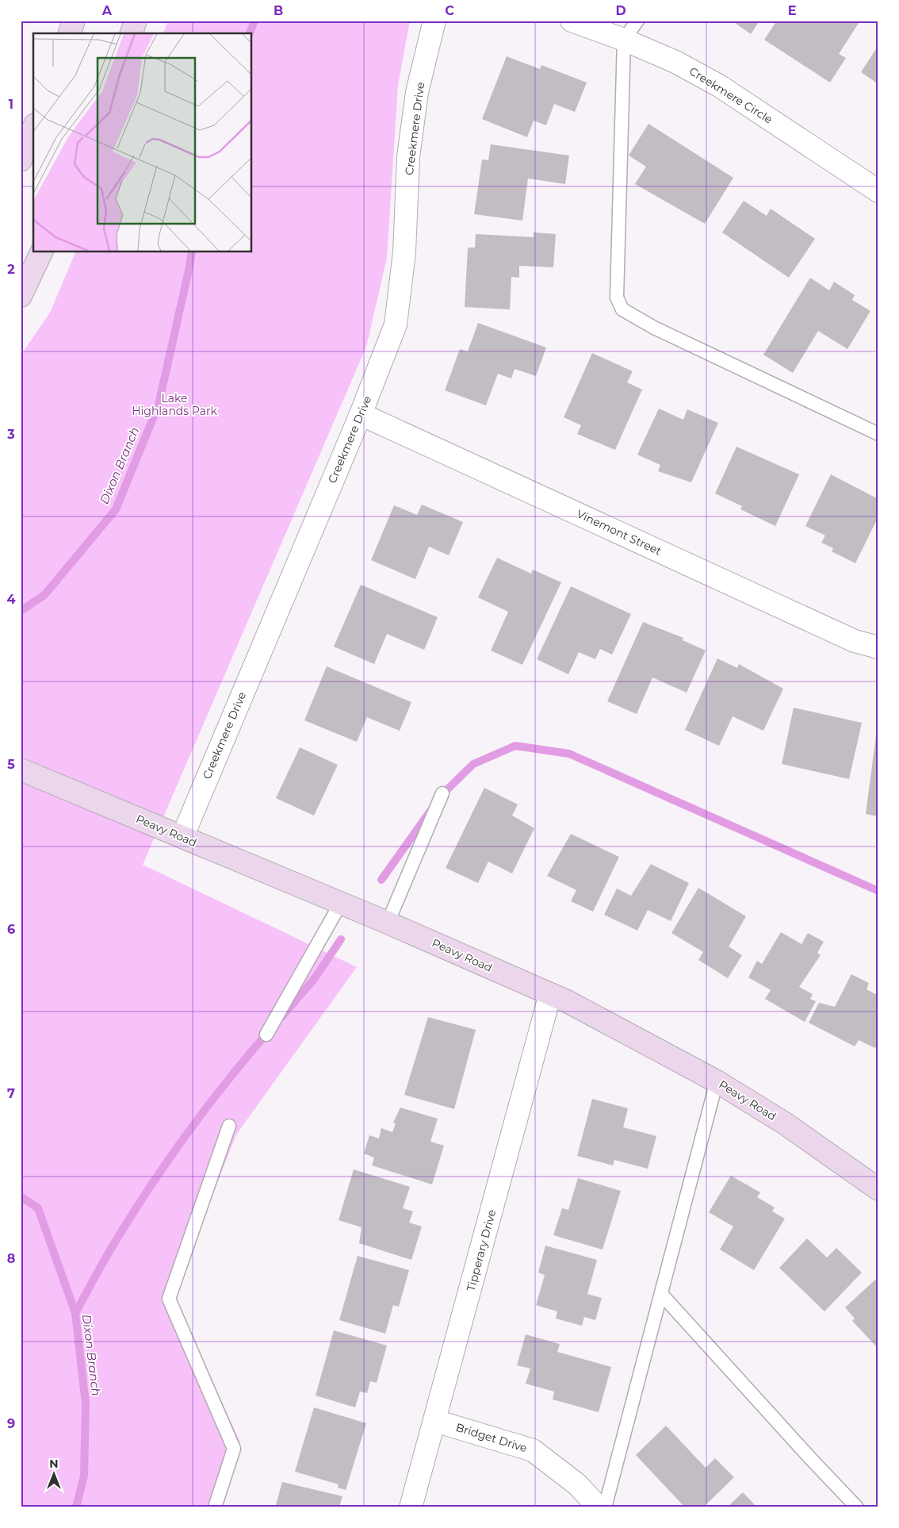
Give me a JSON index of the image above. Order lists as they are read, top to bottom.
{
  "streets": {
    "street": [
      "Creekmere Circle",
      "Creekmere Drive",
      "Vinemont Street",
      "Peavy Road",
      "Tipperary Drive",
      "Bridget Drive"
    ]
  },
  "crossings": [
    ["Creekmere Drive", "Vinemont Street"],
    ["Creekmere Drive", "Peavy Road"],
    ["Peavy Road", "Tipperary Drive"],
    ["Tipperary Drive", "Bridget Drive"]
  ],
  "water": ["Dixon Branch"],
  "parks": ["Lake Highlands Park"],
  "north": "top",
  "grid": {
    "columns": [
      "A",
      "B",
      "C",
      "D",
      "E"
    ],
    "rows": [
      "1",
      "2",
      "3",
      "4",
      "5",
      "6",
      "7",
      "8",
      "9"
    ]
  }
}
